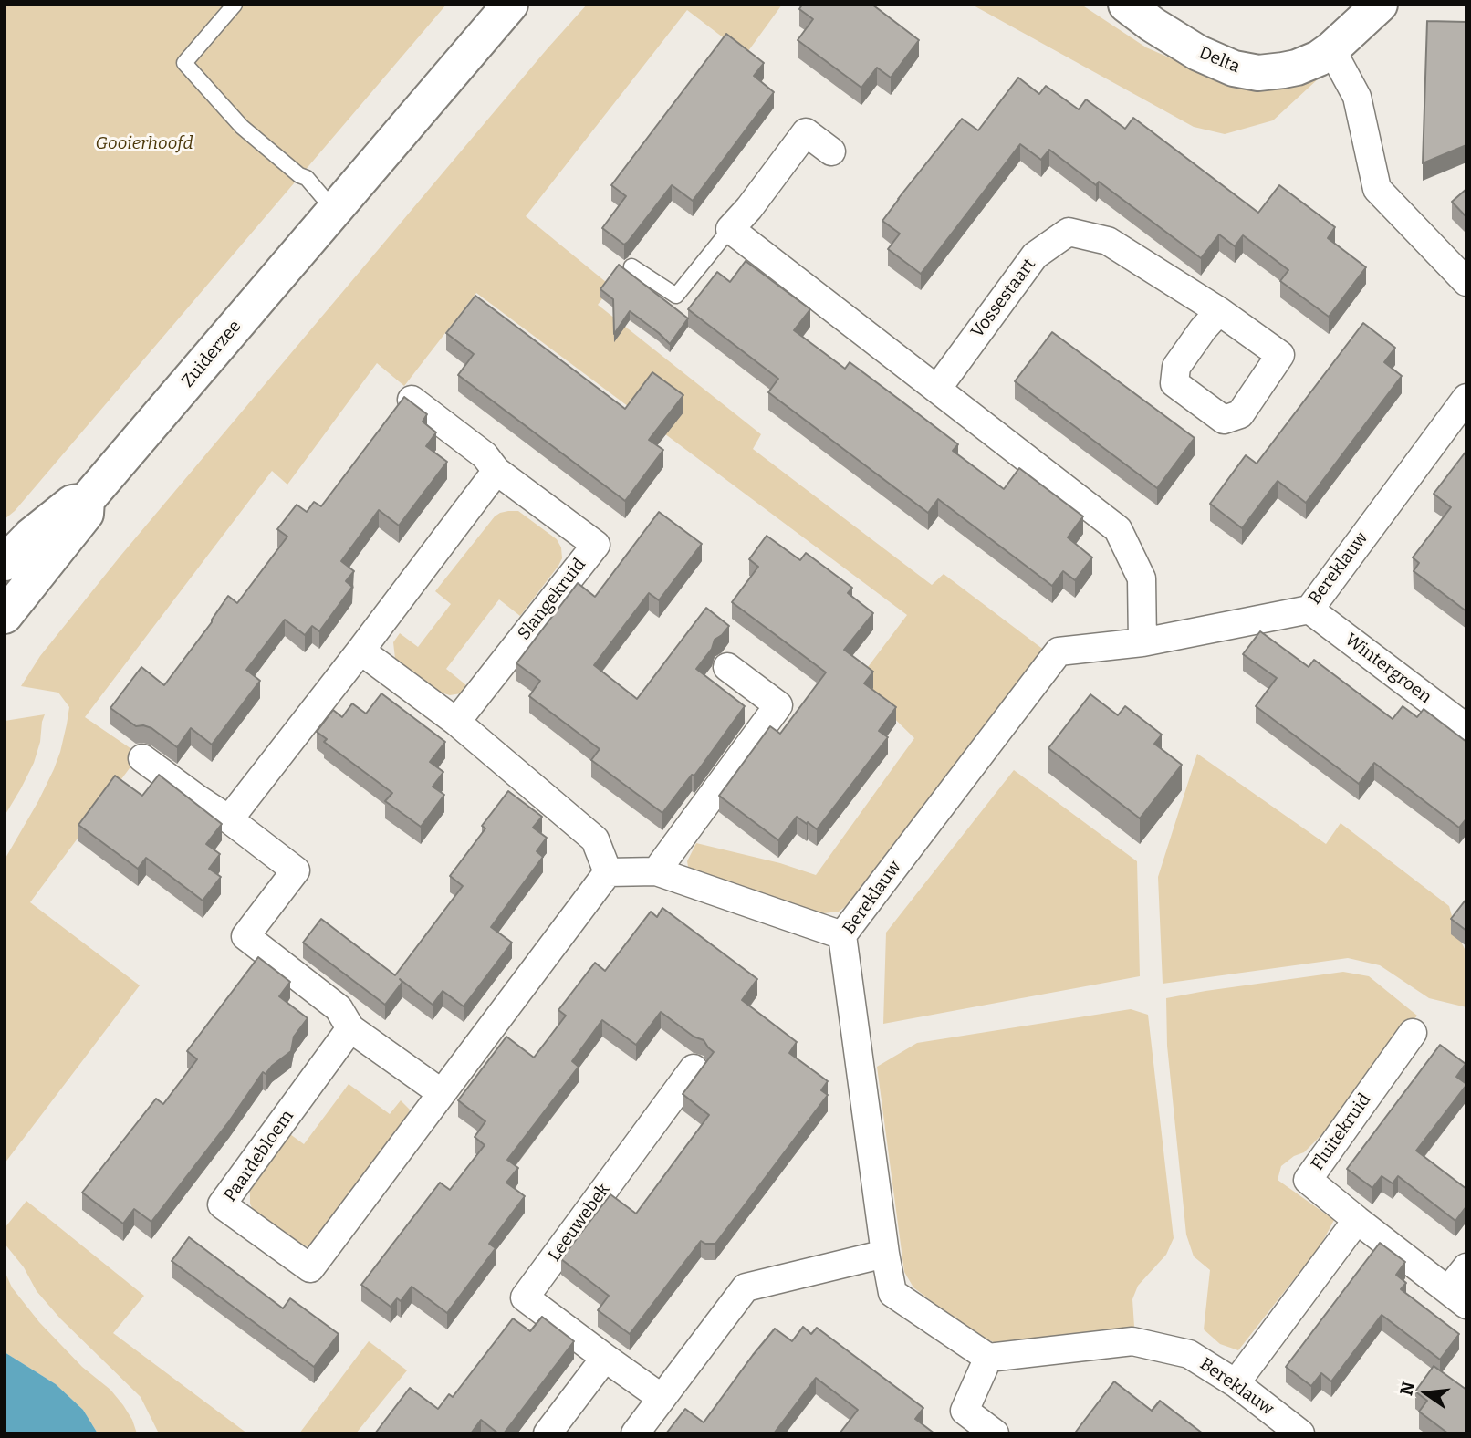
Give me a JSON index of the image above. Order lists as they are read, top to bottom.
{
  "streets": {
    "street": [
      "Delta",
      "Vossestaart",
      "Zuiderzee",
      "Bereklauw",
      "Slangekruid",
      "Wintergroen",
      "Fluitekruid",
      "Paardebloem",
      "Leeuwebek"
    ]
  },
  "crossings": [
    ["Bereklauw", "Wintergroen"]
  ],
  "parks": ["Gooierhoofd"],
  "north": "left"
}
